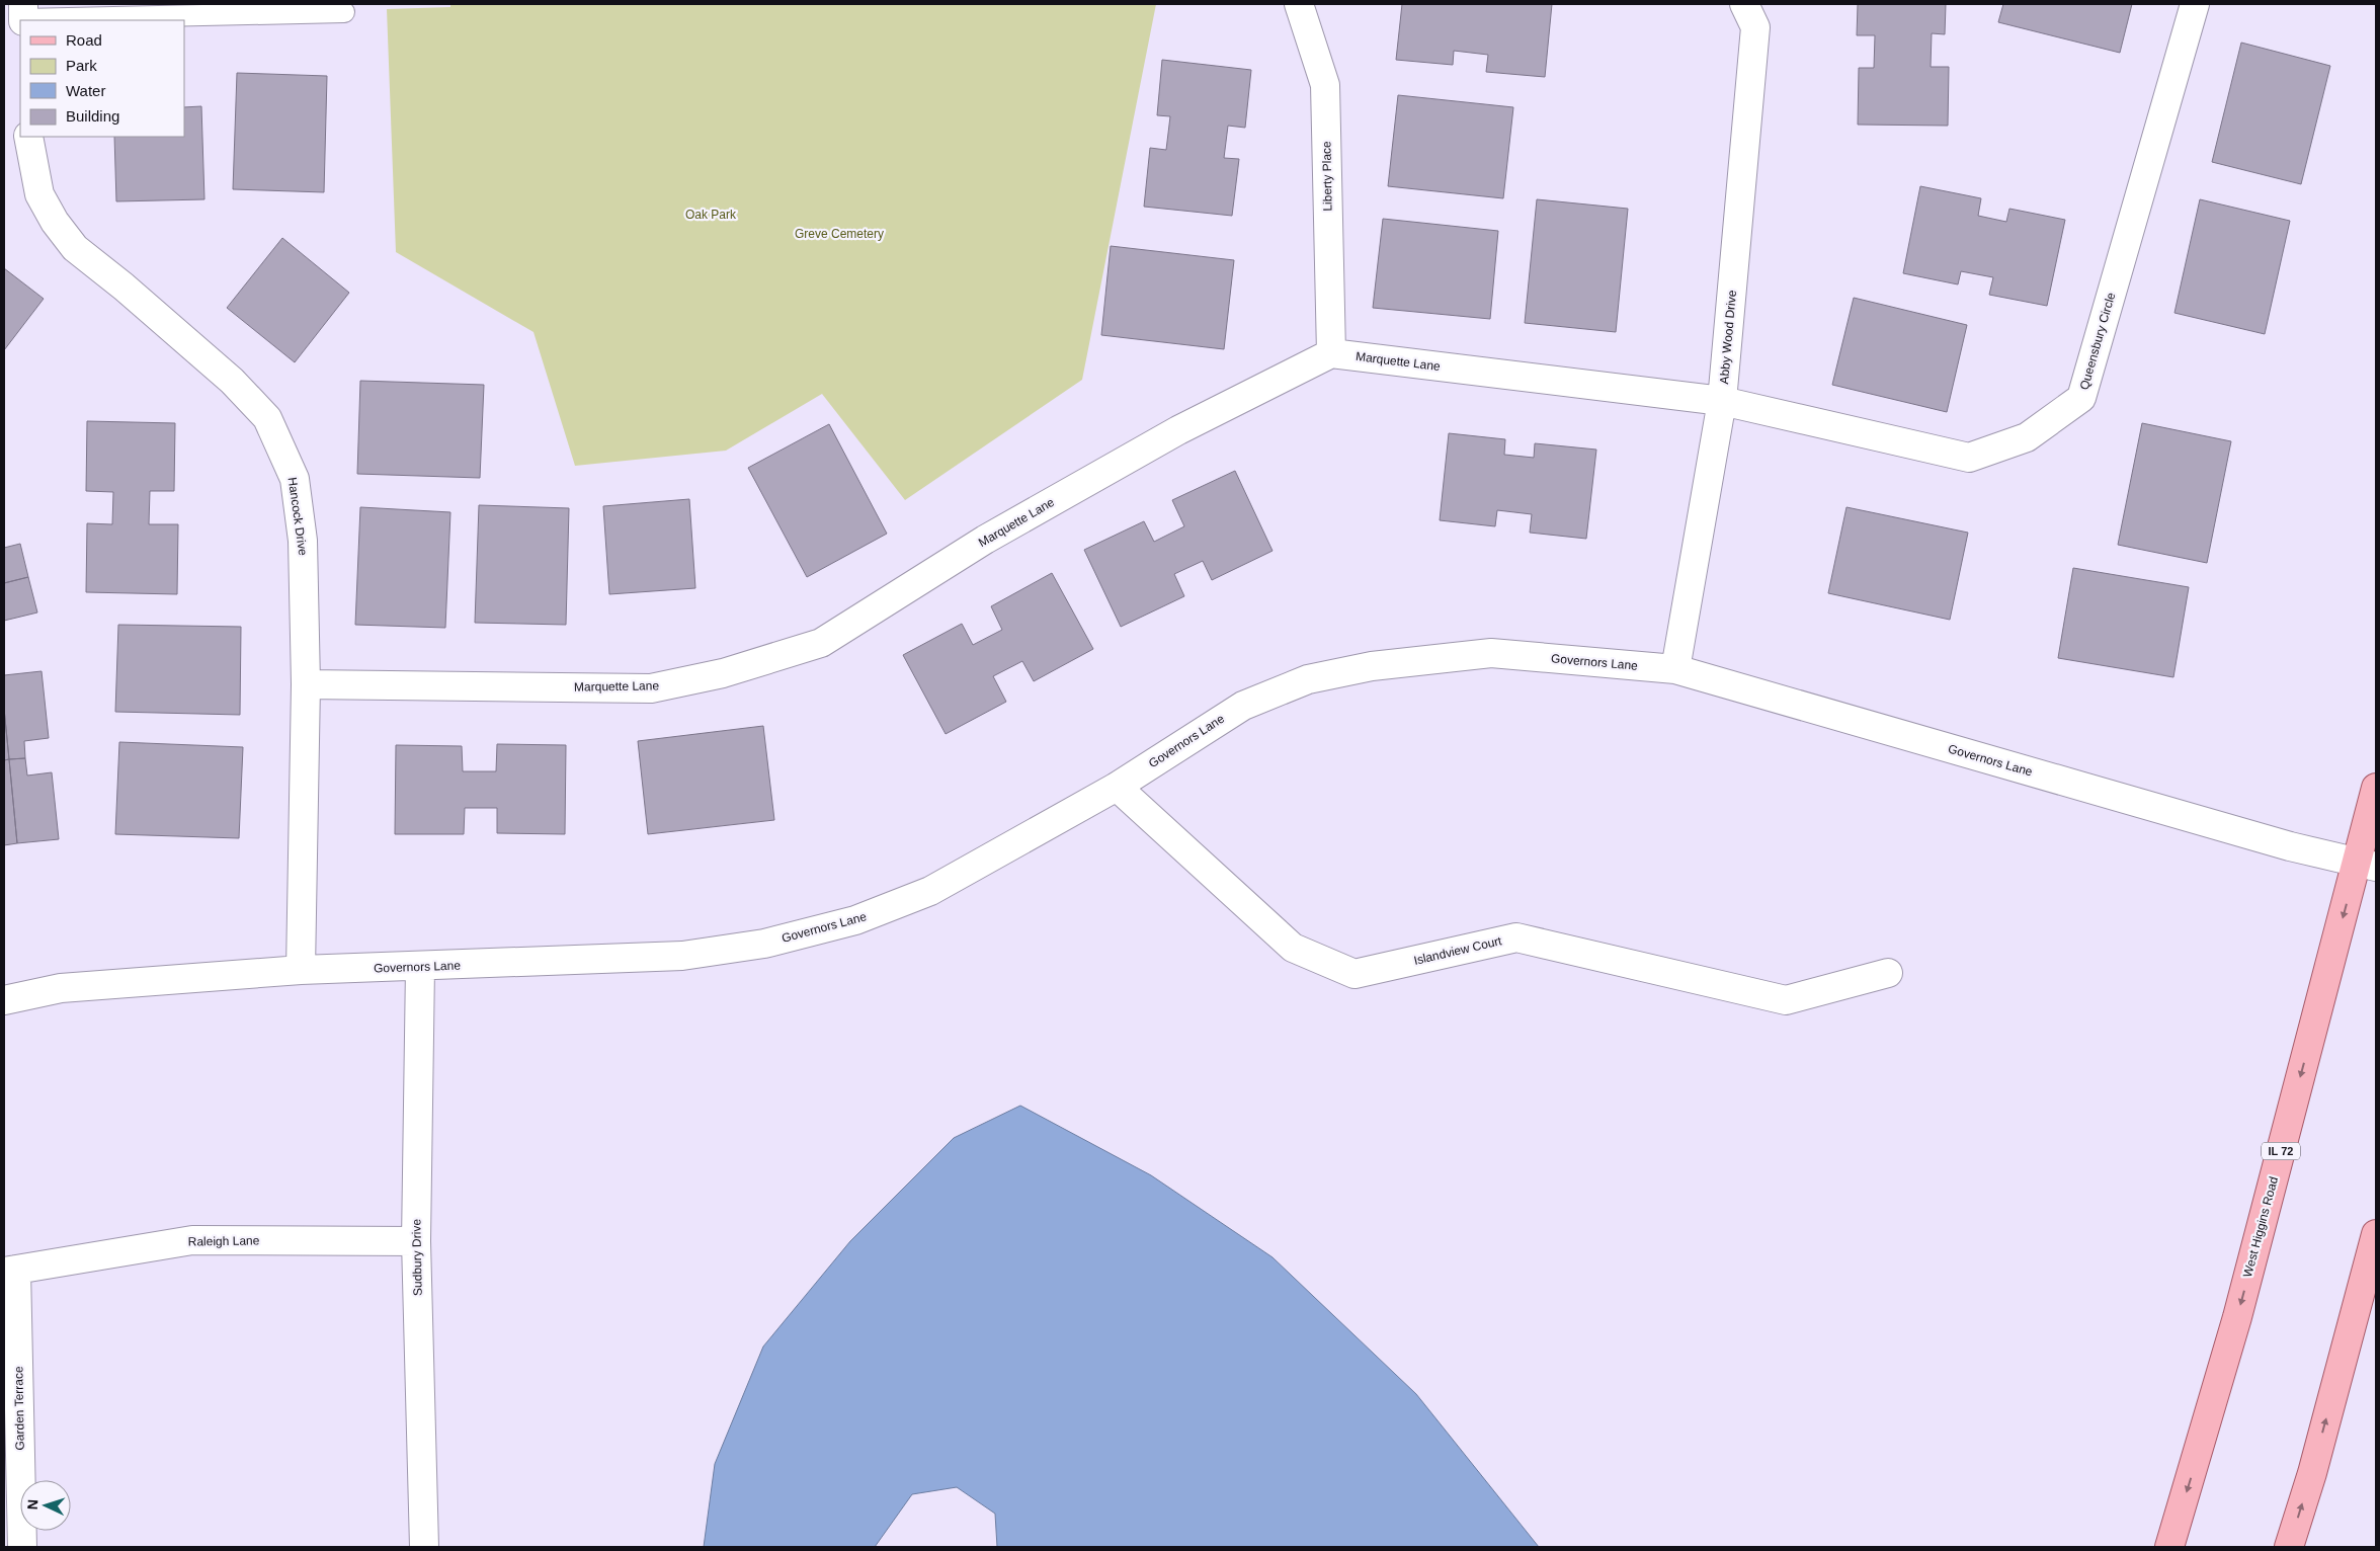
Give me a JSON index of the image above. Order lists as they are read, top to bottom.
{
  "streets": {
    "main road": ["IL 72", "West Higgins Road"],
    "street": [
      "Liberty Place",
      "Abby Wood Drive",
      "Queensbury Circle",
      "Marquette Lane",
      "Hancock Drive",
      "Governors Lane",
      "Islandview Court",
      "Raleigh Lane",
      "Sudbury Drive",
      "Garden Terrace"
    ]
  },
  "crossings": [
    ["Liberty Place", "Marquette Lane"],
    ["Abby Wood Drive", "Queensbury Circle"],
    ["Abby Wood Drive", "Marquette Lane"],
    ["Abby Wood Drive", "Governors Lane"],
    ["Queensbury Circle", "Marquette Lane"],
    ["Marquette Lane", "Hancock Drive"],
    ["Hancock Drive", "Governors Lane"],
    ["Governors Lane", "Islandview Court"],
    ["Governors Lane", "West Higgins Road"],
    ["Governors Lane", "Sudbury Drive"],
    ["Raleigh Lane", "Sudbury Drive"],
    ["Raleigh Lane", "Garden Terrace"]
  ],
  "parks": ["Oak Park", "Greve Cemetery"],
  "legend": [
    "Road",
    "Park",
    "Water",
    "Building"
  ],
  "north": "left"
}
